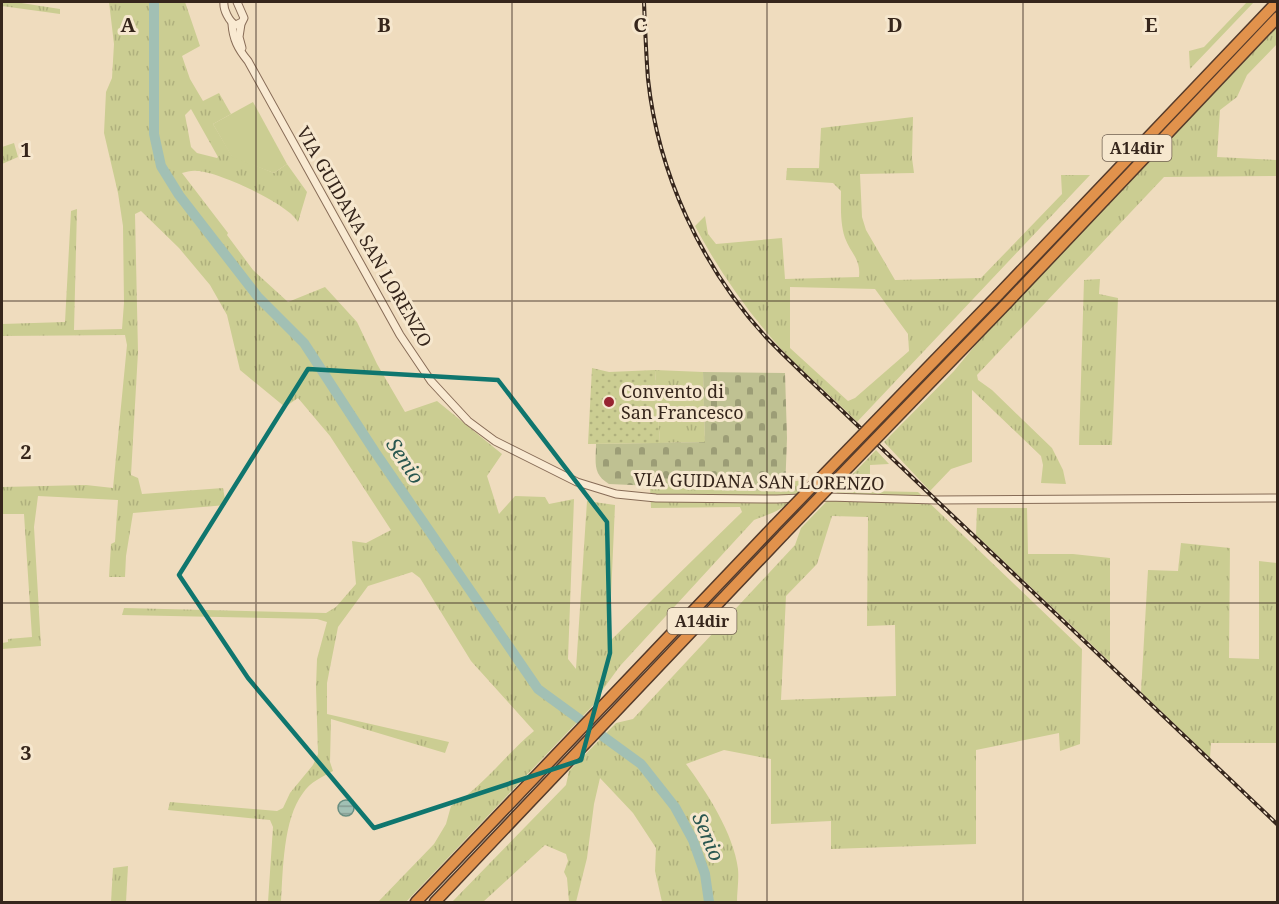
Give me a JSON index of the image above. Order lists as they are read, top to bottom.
{
  "streets": {
    "highway": ["A14dir"],
    "street": ["VIA GUIDANA SAN LORENZO"]
  },
  "water": ["Senio"],
  "places": ["Convento di San Francesco"],
  "grid": {
    "columns": [
      "A",
      "B",
      "C",
      "D",
      "E"
    ],
    "rows": ["1", "2", "3"]
  }
}
